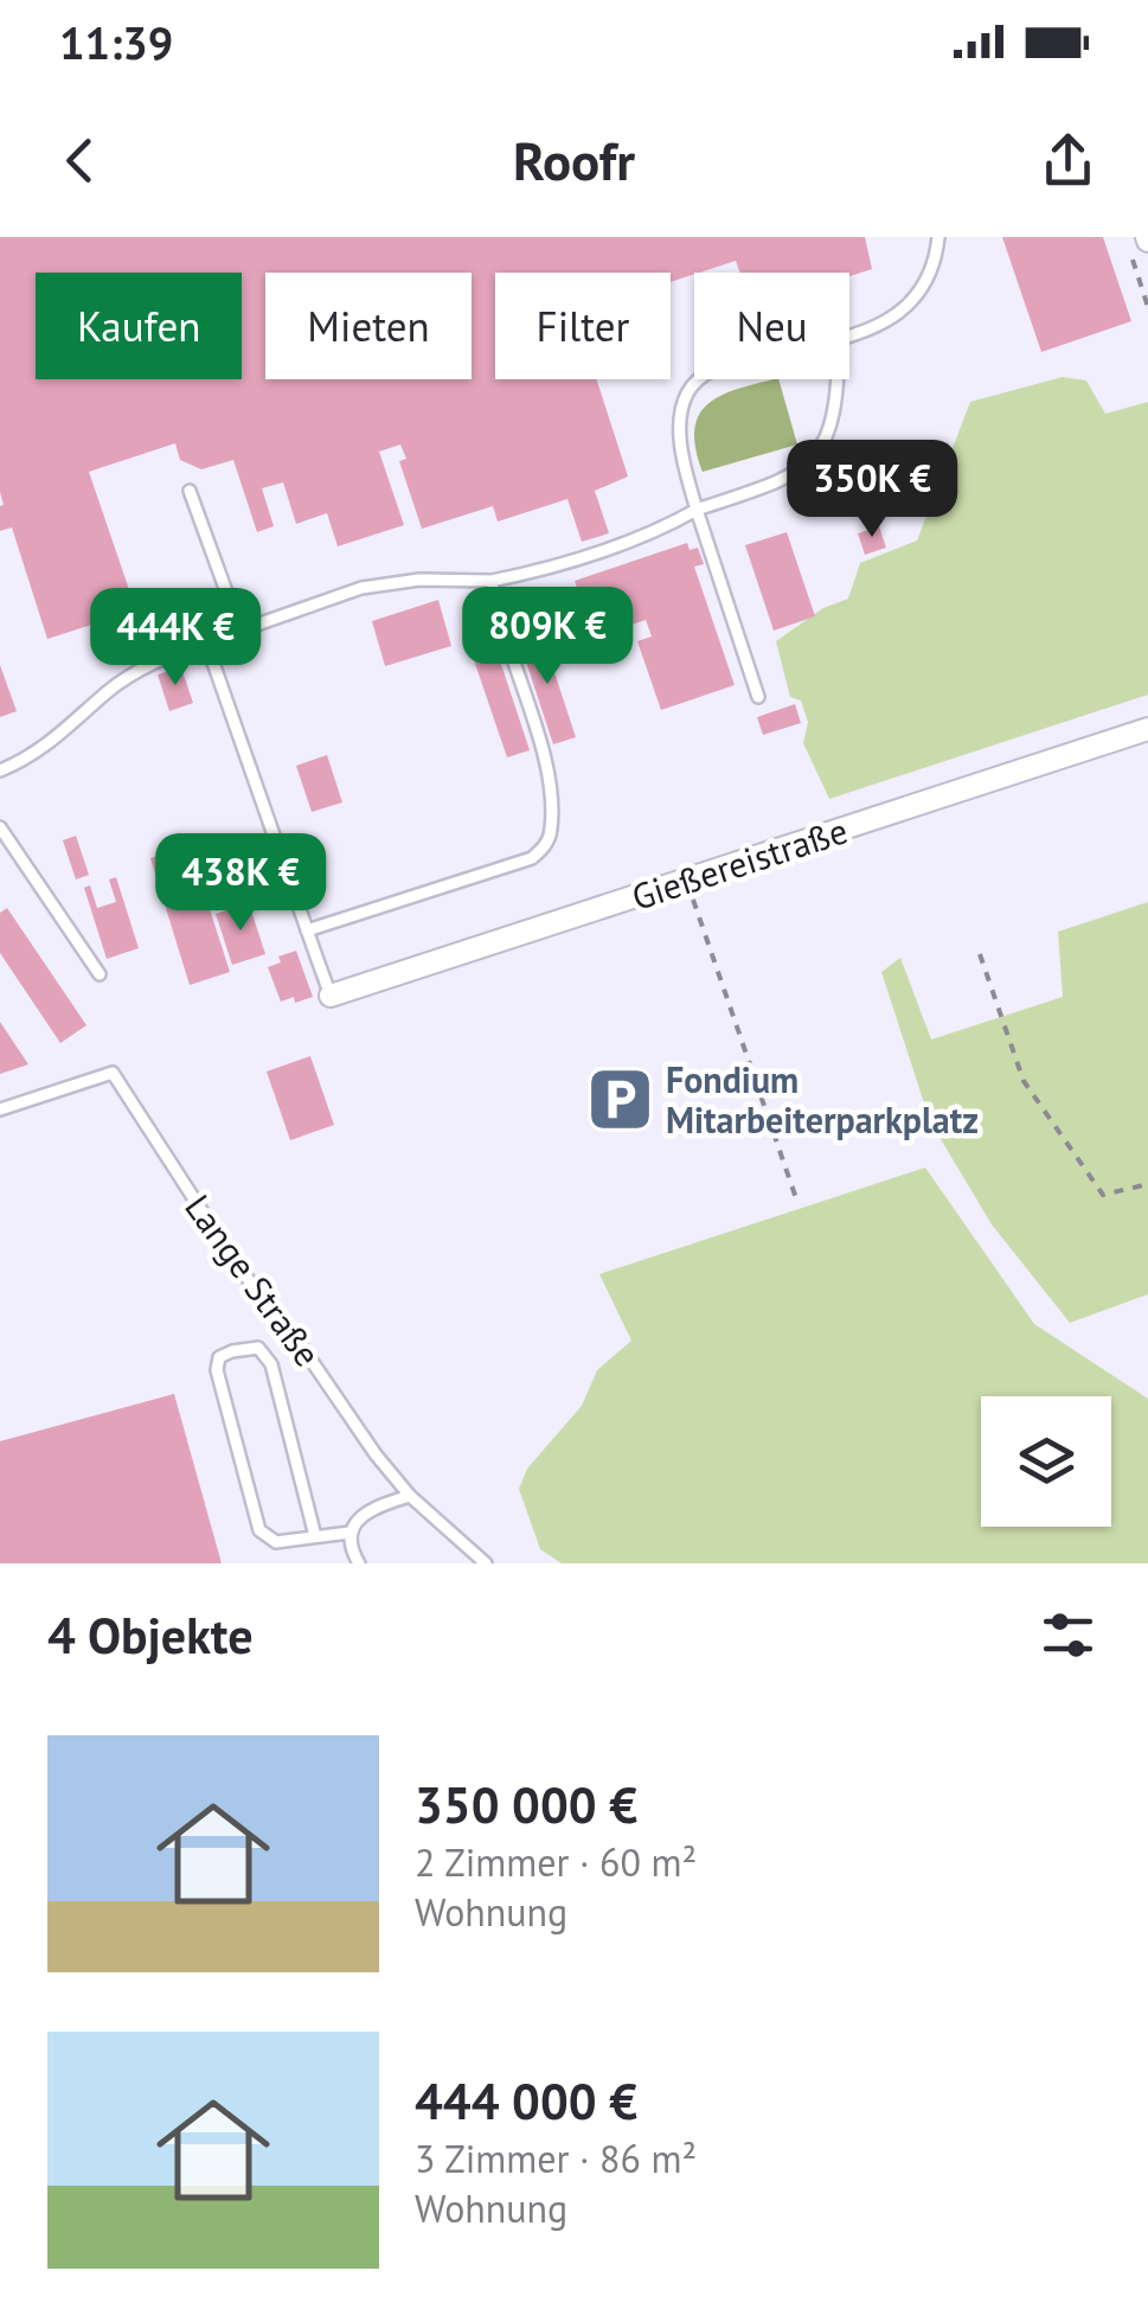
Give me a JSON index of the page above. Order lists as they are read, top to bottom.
{
  "streets": {
    "street": ["Gießereistraße"],
    "lane": ["Lange Straße"]
  },
  "places": {
    "parking": ["Fondium Mitarbeiterparkplatz"]
  },
  "page": {
    "status": "11:39",
    "header": "Roofr",
    "chip": [
      "Kaufen",
      "Mieten",
      "Filter",
      "Neu"
    ],
    "price": [
      "350K €",
      "809K €",
      "444K €",
      "438K €"
    ],
    "heading": "4 Objekte",
    "list": [
      {
        "name": "350 000 €",
        "note": "2 Zimmer · 60 m² · Wohnung"
      },
      {
        "name": "444 000 €",
        "note": "3 Zimmer · 86 m² · Wohnung"
      }
    ]
  }
}
